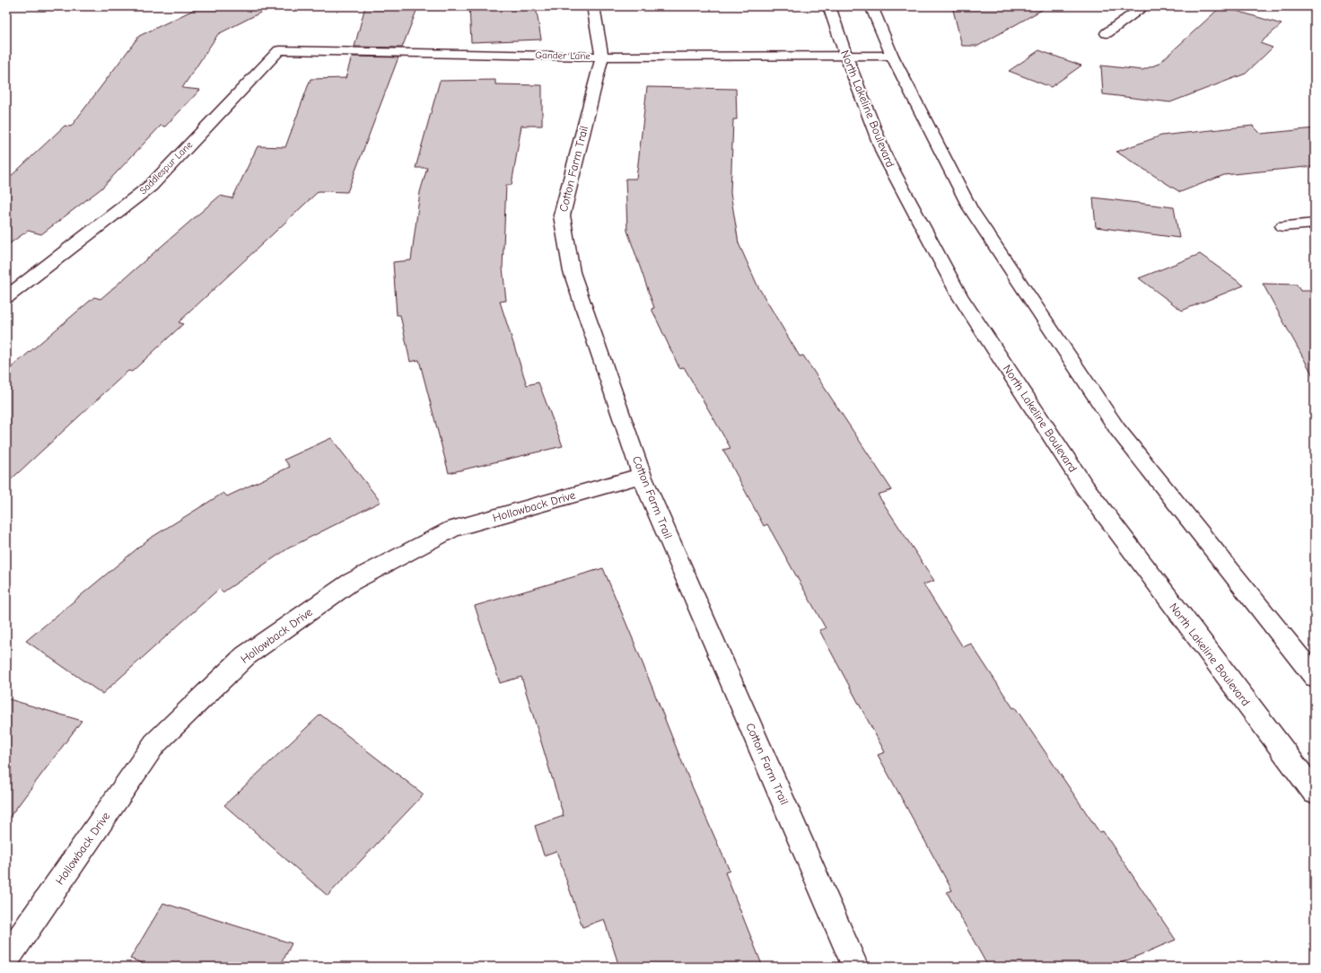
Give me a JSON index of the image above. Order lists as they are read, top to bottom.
{
  "streets": {
    "street": [
      "Gander Lane",
      "North Lakeline Boulevard",
      "Saddlespur Lane",
      "Cotton Farm Trail",
      "Hollowback Drive"
    ]
  },
  "crossings": [
    ["Gander Lane", "North Lakeline Boulevard"],
    ["Gander Lane", "Saddlespur Lane"],
    ["Gander Lane", "Cotton Farm Trail"],
    ["Cotton Farm Trail", "Hollowback Drive"]
  ]
}
